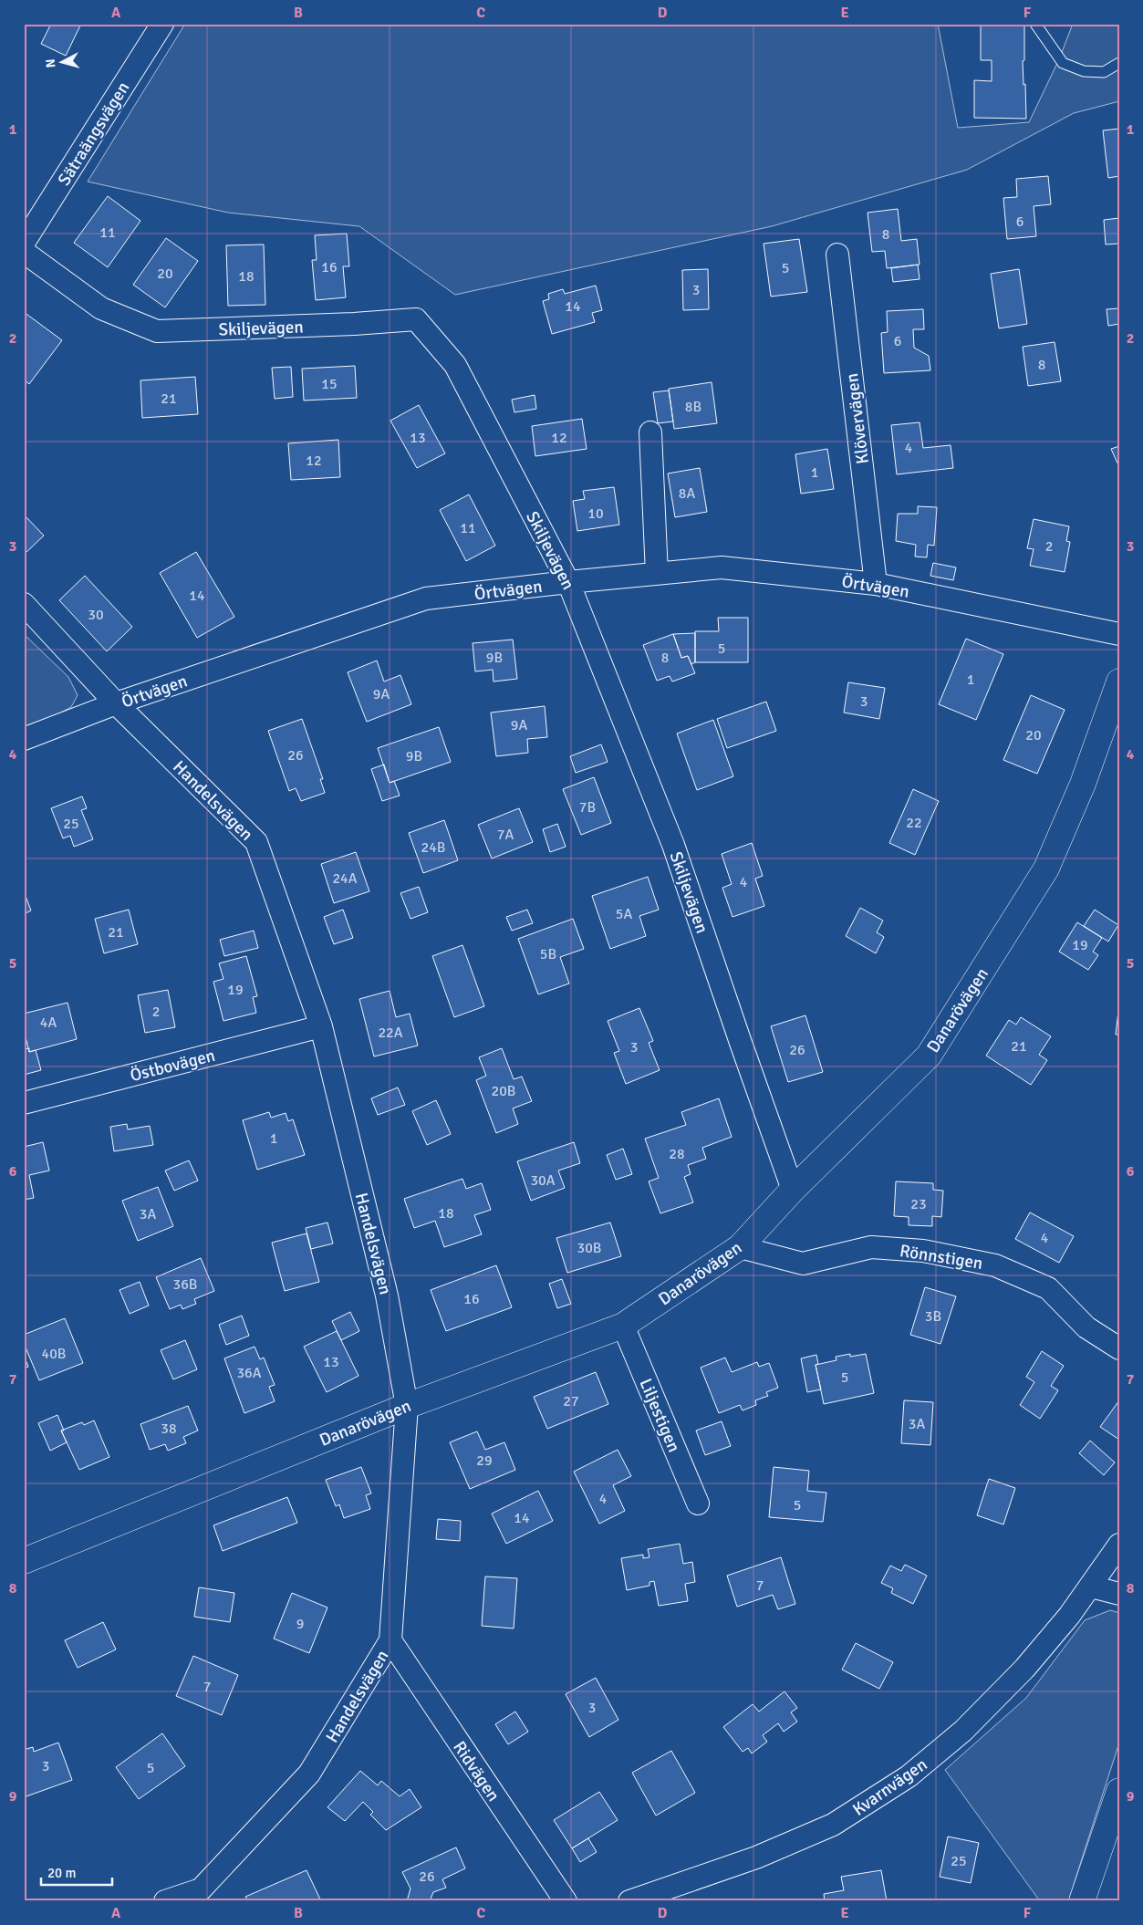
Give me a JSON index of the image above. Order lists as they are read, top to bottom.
{
  "streets": {
    "street": [
      "Sätraängsvägen",
      "Skiljevägen",
      "Klövervägen",
      "Örtvägen",
      "Handelsvägen",
      "Danarövägen",
      "Östbovägen",
      "Rönnstigen",
      "Liljestigen",
      "Ridvägen",
      "Kvarnvägen"
    ]
  },
  "crossings": [
    ["Skiljevägen", "Örtvägen"],
    ["Skiljevägen", "Danarövägen"],
    ["Klövervägen", "Örtvägen"],
    ["Örtvägen", "Handelsvägen"],
    ["Handelsvägen", "Danarövägen"],
    ["Handelsvägen", "Östbovägen"],
    ["Handelsvägen", "Ridvägen"],
    ["Danarövägen", "Rönnstigen"],
    ["Danarövägen", "Liljestigen"]
  ],
  "house_numbers": [
    "6",
    "11",
    "8",
    "16",
    "5",
    "20",
    "18",
    "3",
    "14",
    "6",
    "8",
    "15",
    "21",
    "8B",
    "13",
    "12",
    "4",
    "12",
    "1",
    "8A",
    "10",
    "11",
    "2",
    "14",
    "30",
    "5",
    "9B",
    "8",
    "1",
    "9A",
    "3",
    "9A",
    "20",
    "26",
    "9B",
    "7B",
    "22",
    "25",
    "7A",
    "24B",
    "24A",
    "4",
    "5A",
    "21",
    "19",
    "5B",
    "19",
    "2",
    "4A",
    "22A",
    "21",
    "3",
    "26",
    "20B",
    "1",
    "28",
    "30A",
    "23",
    "18",
    "3A",
    "4",
    "30B",
    "36B",
    "16",
    "3B",
    "40B",
    "13",
    "36A",
    "5",
    "27",
    "3A",
    "38",
    "29",
    "4",
    "5",
    "14",
    "7",
    "9",
    "7",
    "3",
    "3",
    "5",
    "25",
    "26"
  ],
  "scale_bar": "20 m",
  "north": "left",
  "grid": {
    "columns": [
      "A",
      "B",
      "C",
      "D",
      "E",
      "F"
    ],
    "rows": [
      "1",
      "2",
      "3",
      "4",
      "5",
      "6",
      "7",
      "8",
      "9"
    ]
  }
}
